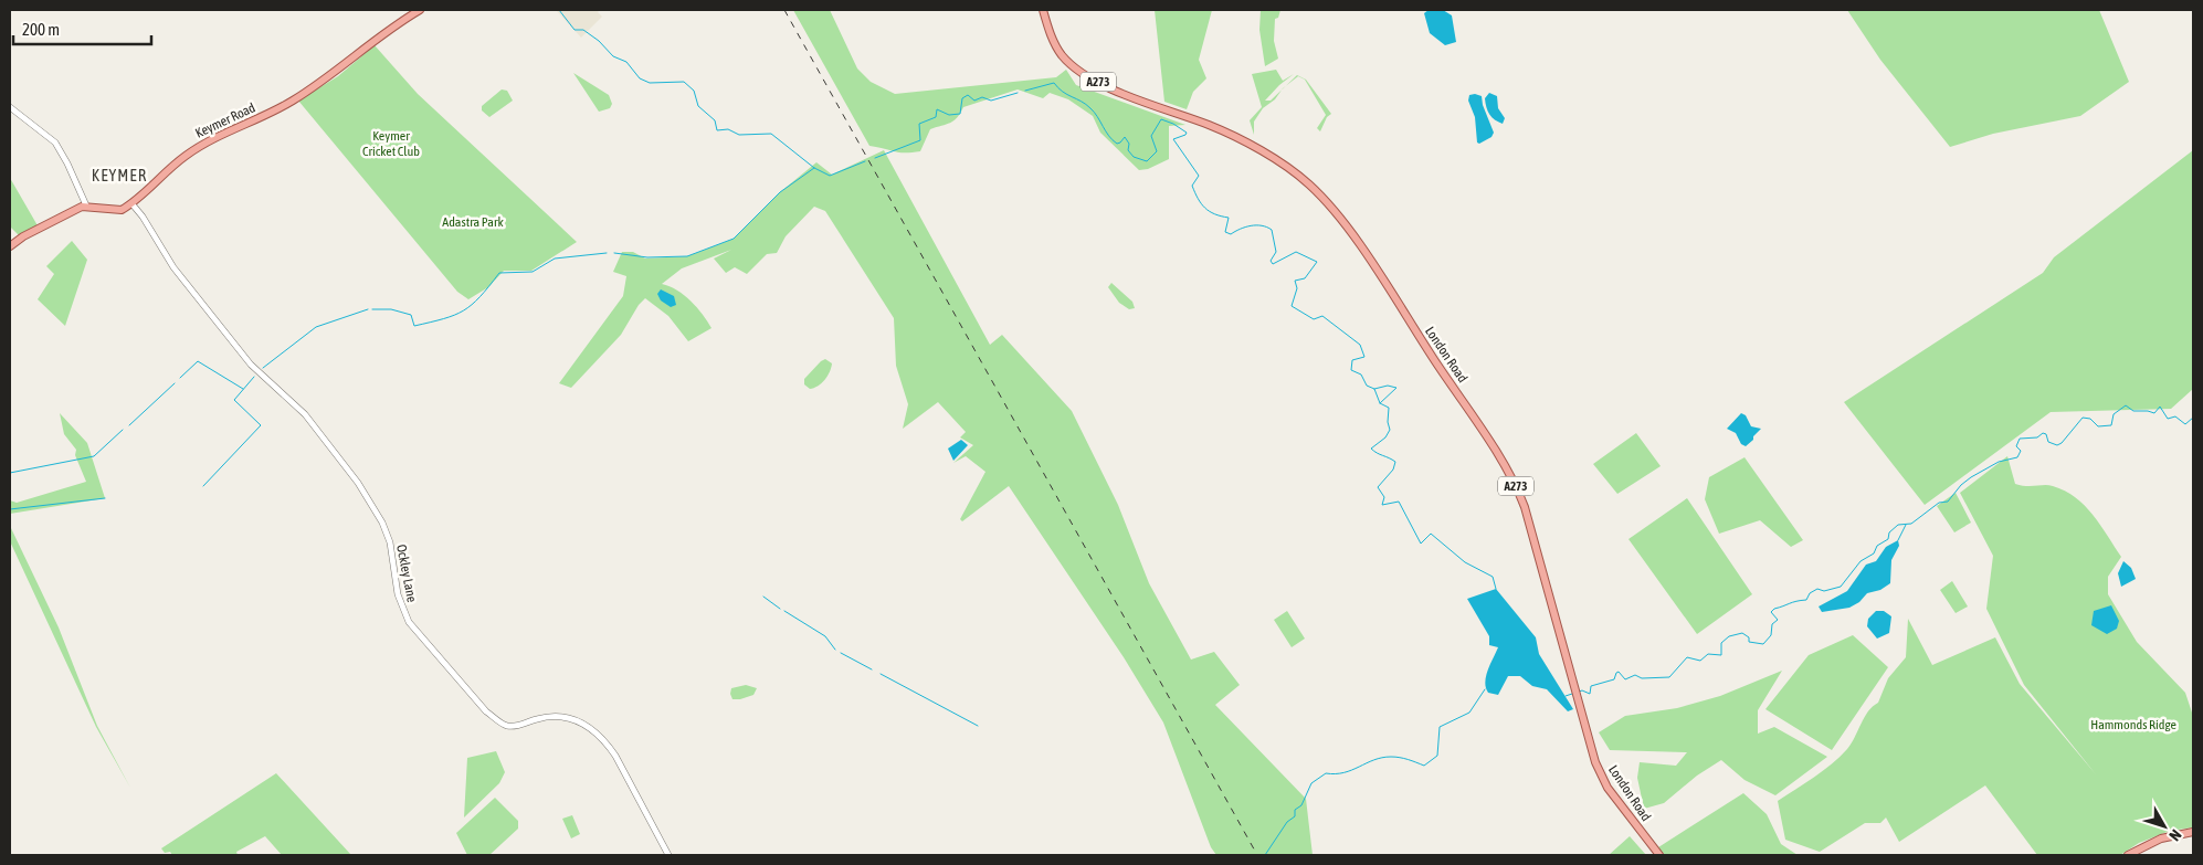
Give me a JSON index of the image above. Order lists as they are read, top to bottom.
{
  "streets": {
    "main road": ["A273", "Keymer Road", "London Road"],
    "street": ["Ockley Lane"]
  },
  "crossings": [
    ["Keymer Road", "Ockley Lane"]
  ],
  "districts": ["KEYMER"],
  "parks": ["Keymer Cricket Club", "Adastra Park", "Hammonds Ridge"],
  "scale_bar": "200 m",
  "north": "bottom right"
}
